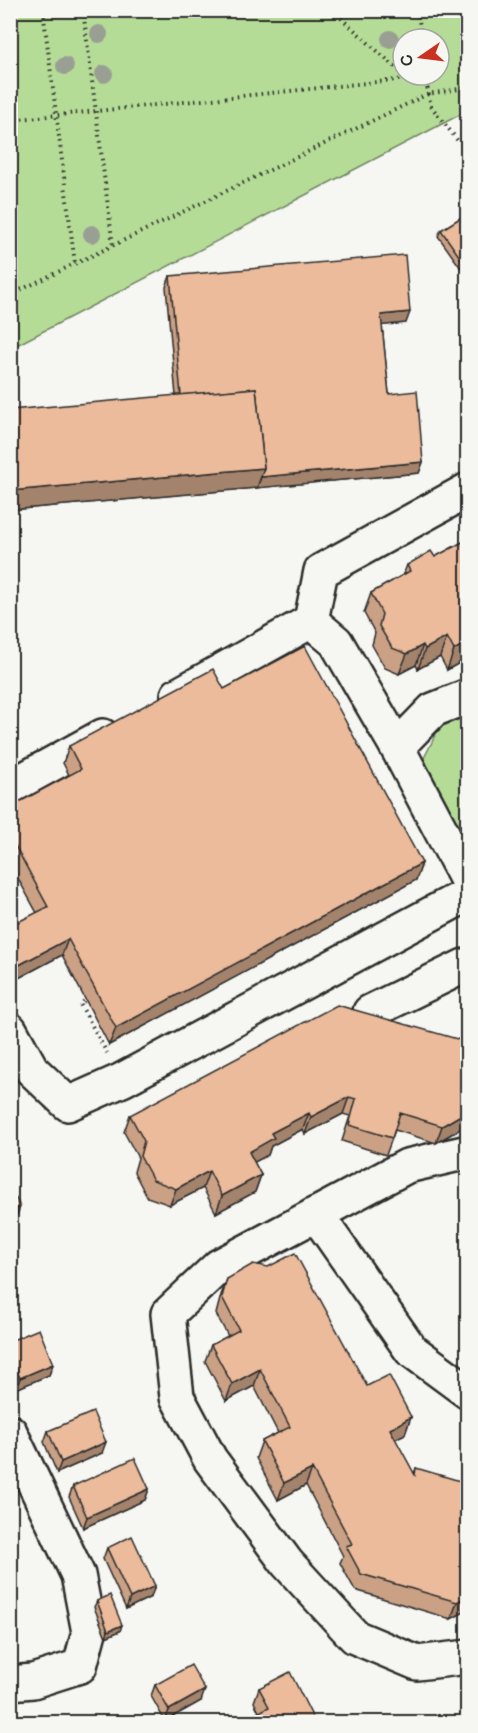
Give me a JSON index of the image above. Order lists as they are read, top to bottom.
{
  "north": "left"
}
